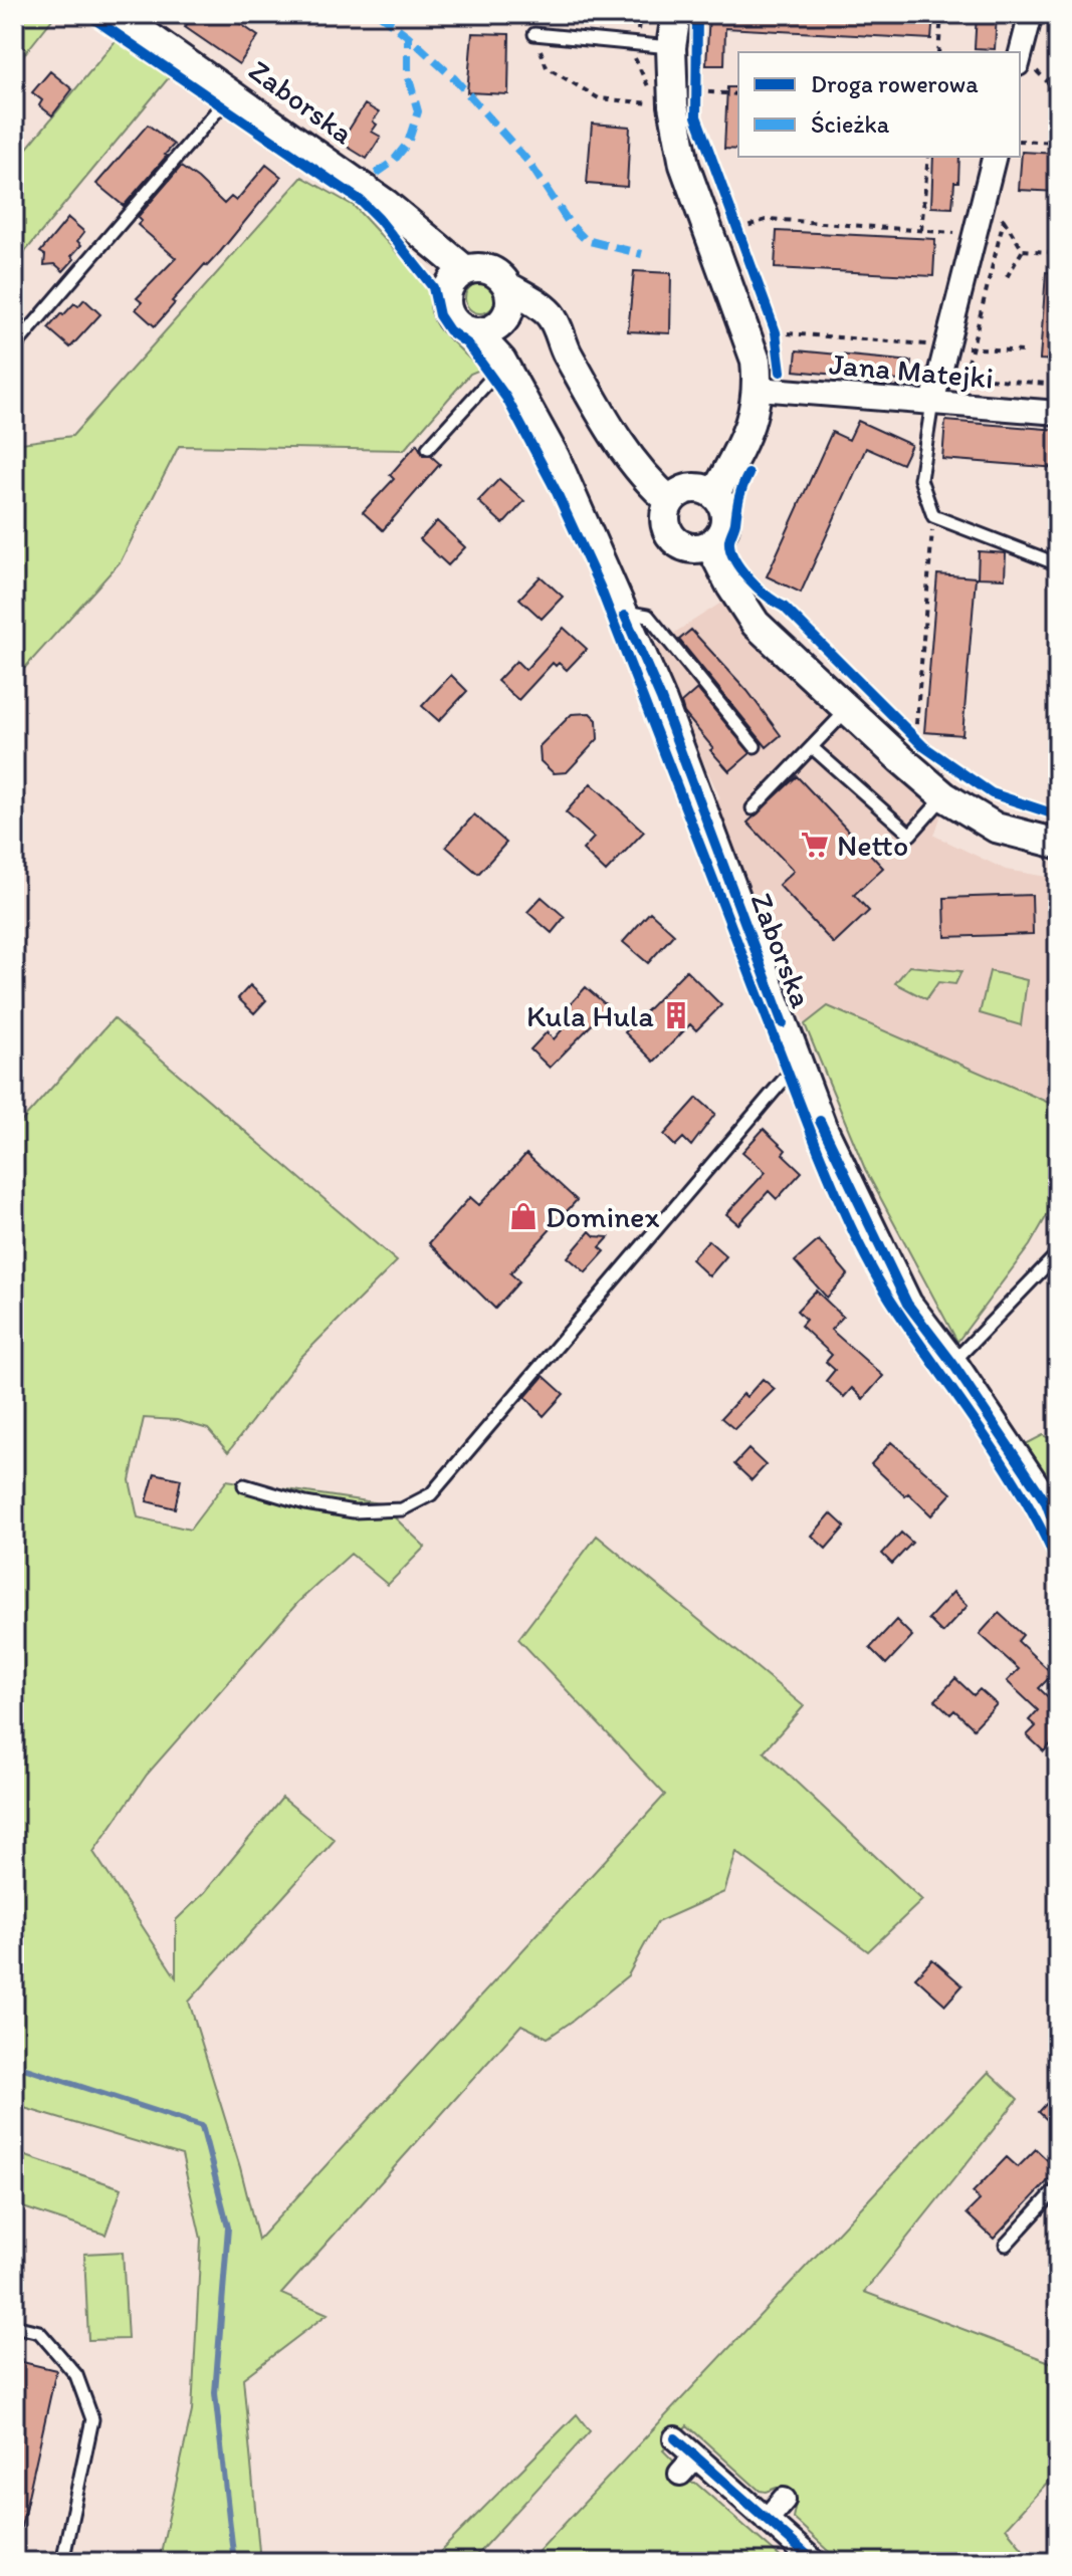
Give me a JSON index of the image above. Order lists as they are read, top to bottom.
{
  "streets": {
    "street": ["Zaborska", "Jana Matejki"]
  },
  "places": {
    "supermarket": ["Netto"],
    "building": ["Kula Hula"],
    "shop": ["Dominex"]
  },
  "legend": ["Droga rowerowa", "Ścieżka"]
}
